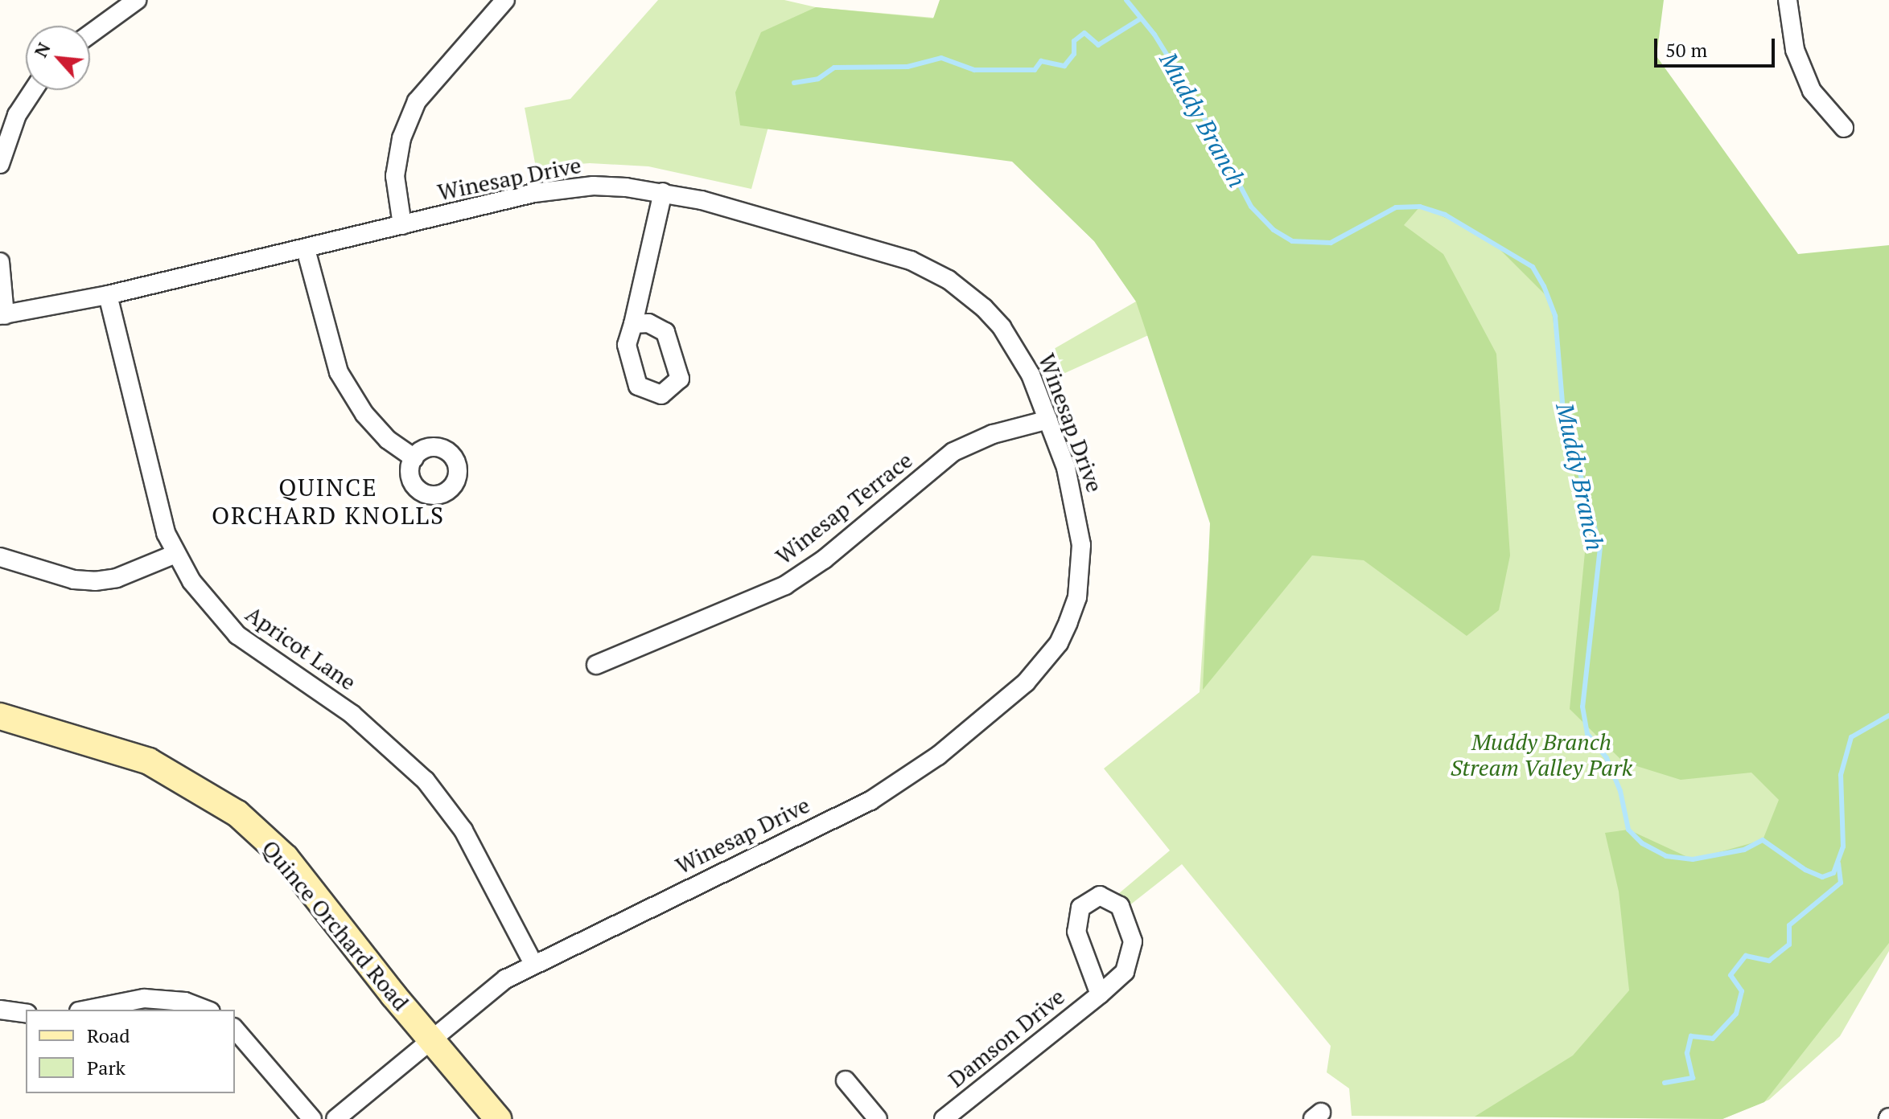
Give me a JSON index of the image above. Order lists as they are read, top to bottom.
{
  "streets": {
    "street": [
      "Winesap Drive",
      "Winesap Terrace",
      "Apricot Lane",
      "Quince Orchard Road",
      "Damson Drive"
    ]
  },
  "crossings": [
    ["Winesap Drive", "Winesap Terrace"],
    ["Winesap Drive", "Apricot Lane"],
    ["Winesap Drive", "Quince Orchard Road"]
  ],
  "districts": ["QUINCE ORCHARD KNOLLS"],
  "water": ["Muddy Branch"],
  "parks": ["Muddy Branch Stream Valley Park"],
  "legend": ["Road", "Park"],
  "scale_bar": "50 m",
  "north": "top left"
}
